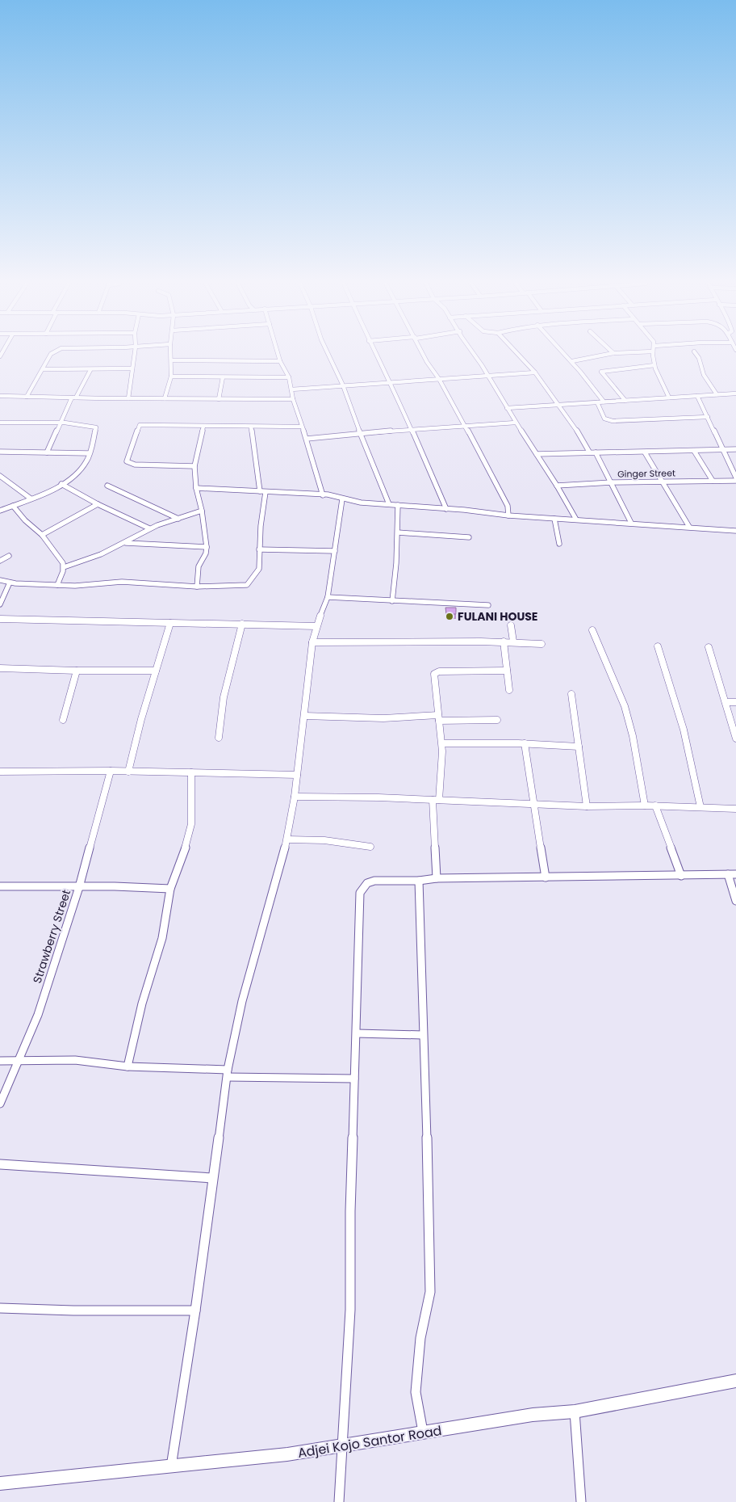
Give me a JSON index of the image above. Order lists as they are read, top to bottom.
{
  "streets": {
    "street": ["Ginger Street", "Strawberry Street", "Adjei Kojo Santor Road"]
  },
  "places": ["FULANI HOUSE"]
}
